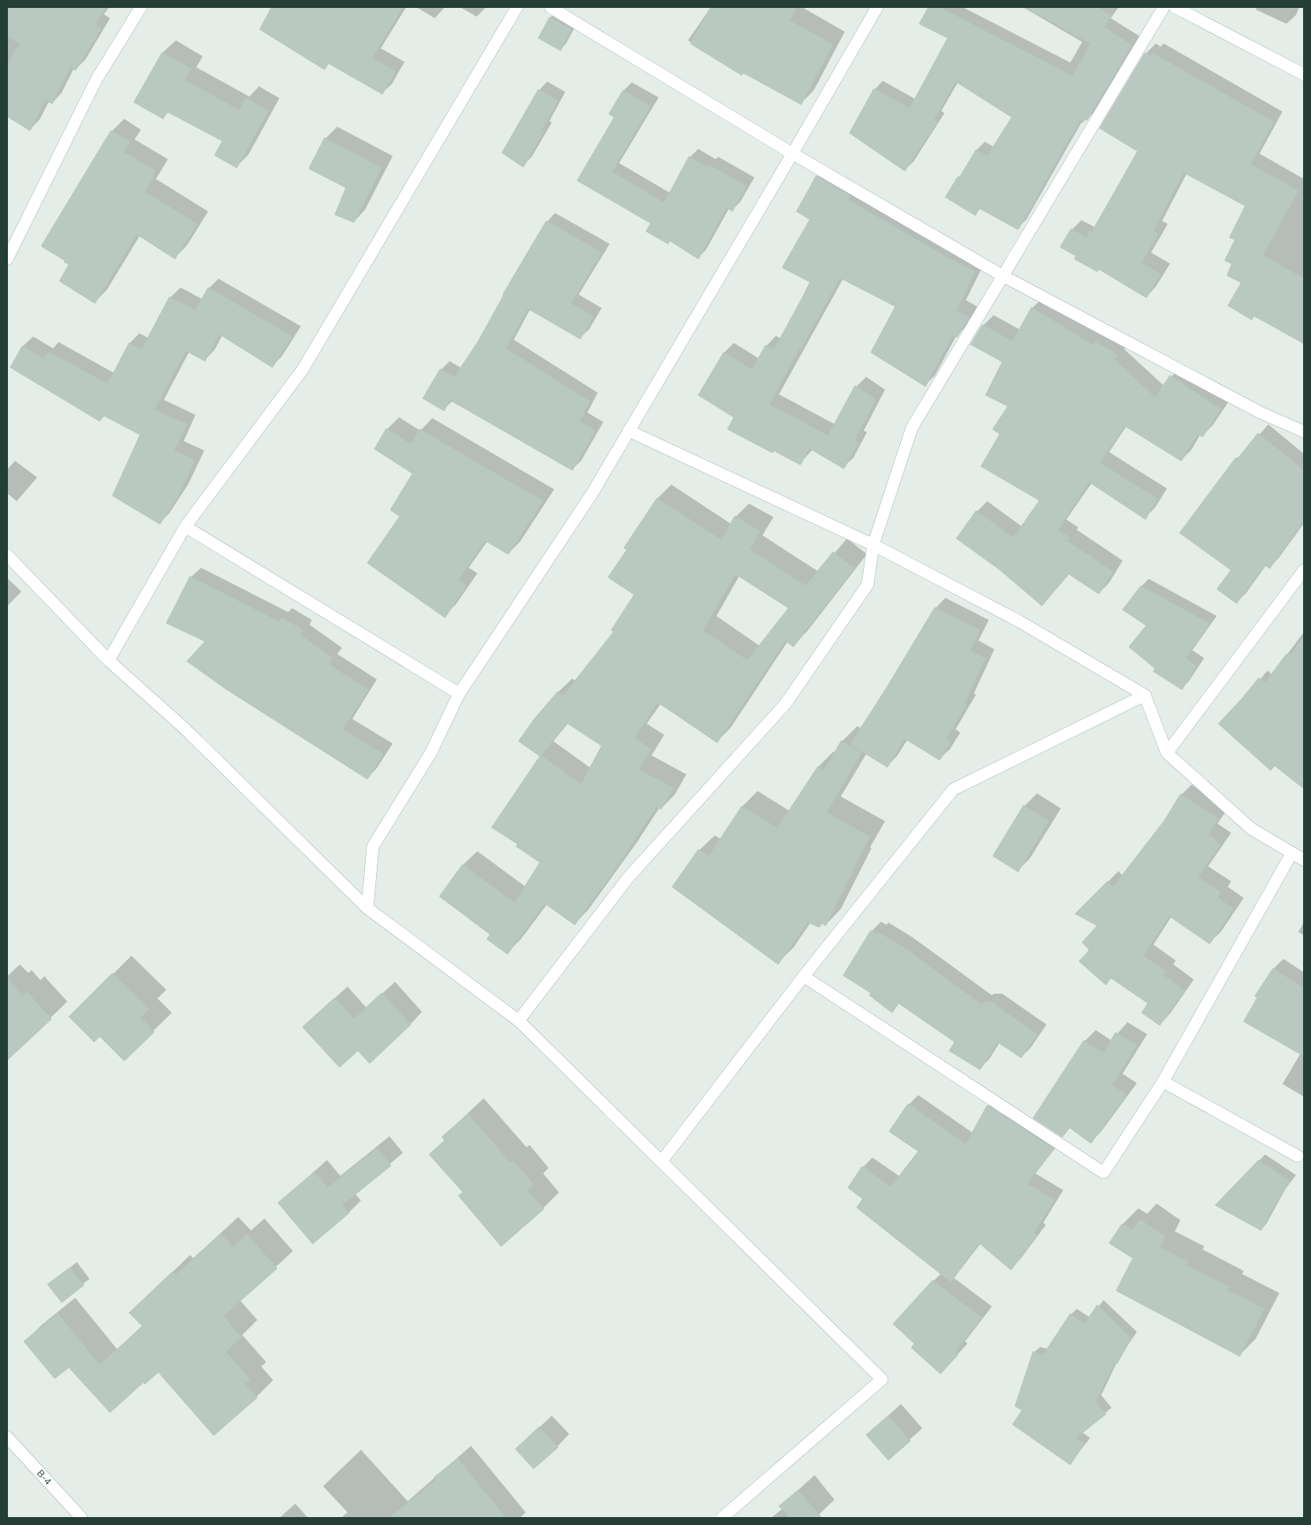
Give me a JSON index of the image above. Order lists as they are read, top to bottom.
{
  "streets": {
    "street": ["B-4"]
  }
}
